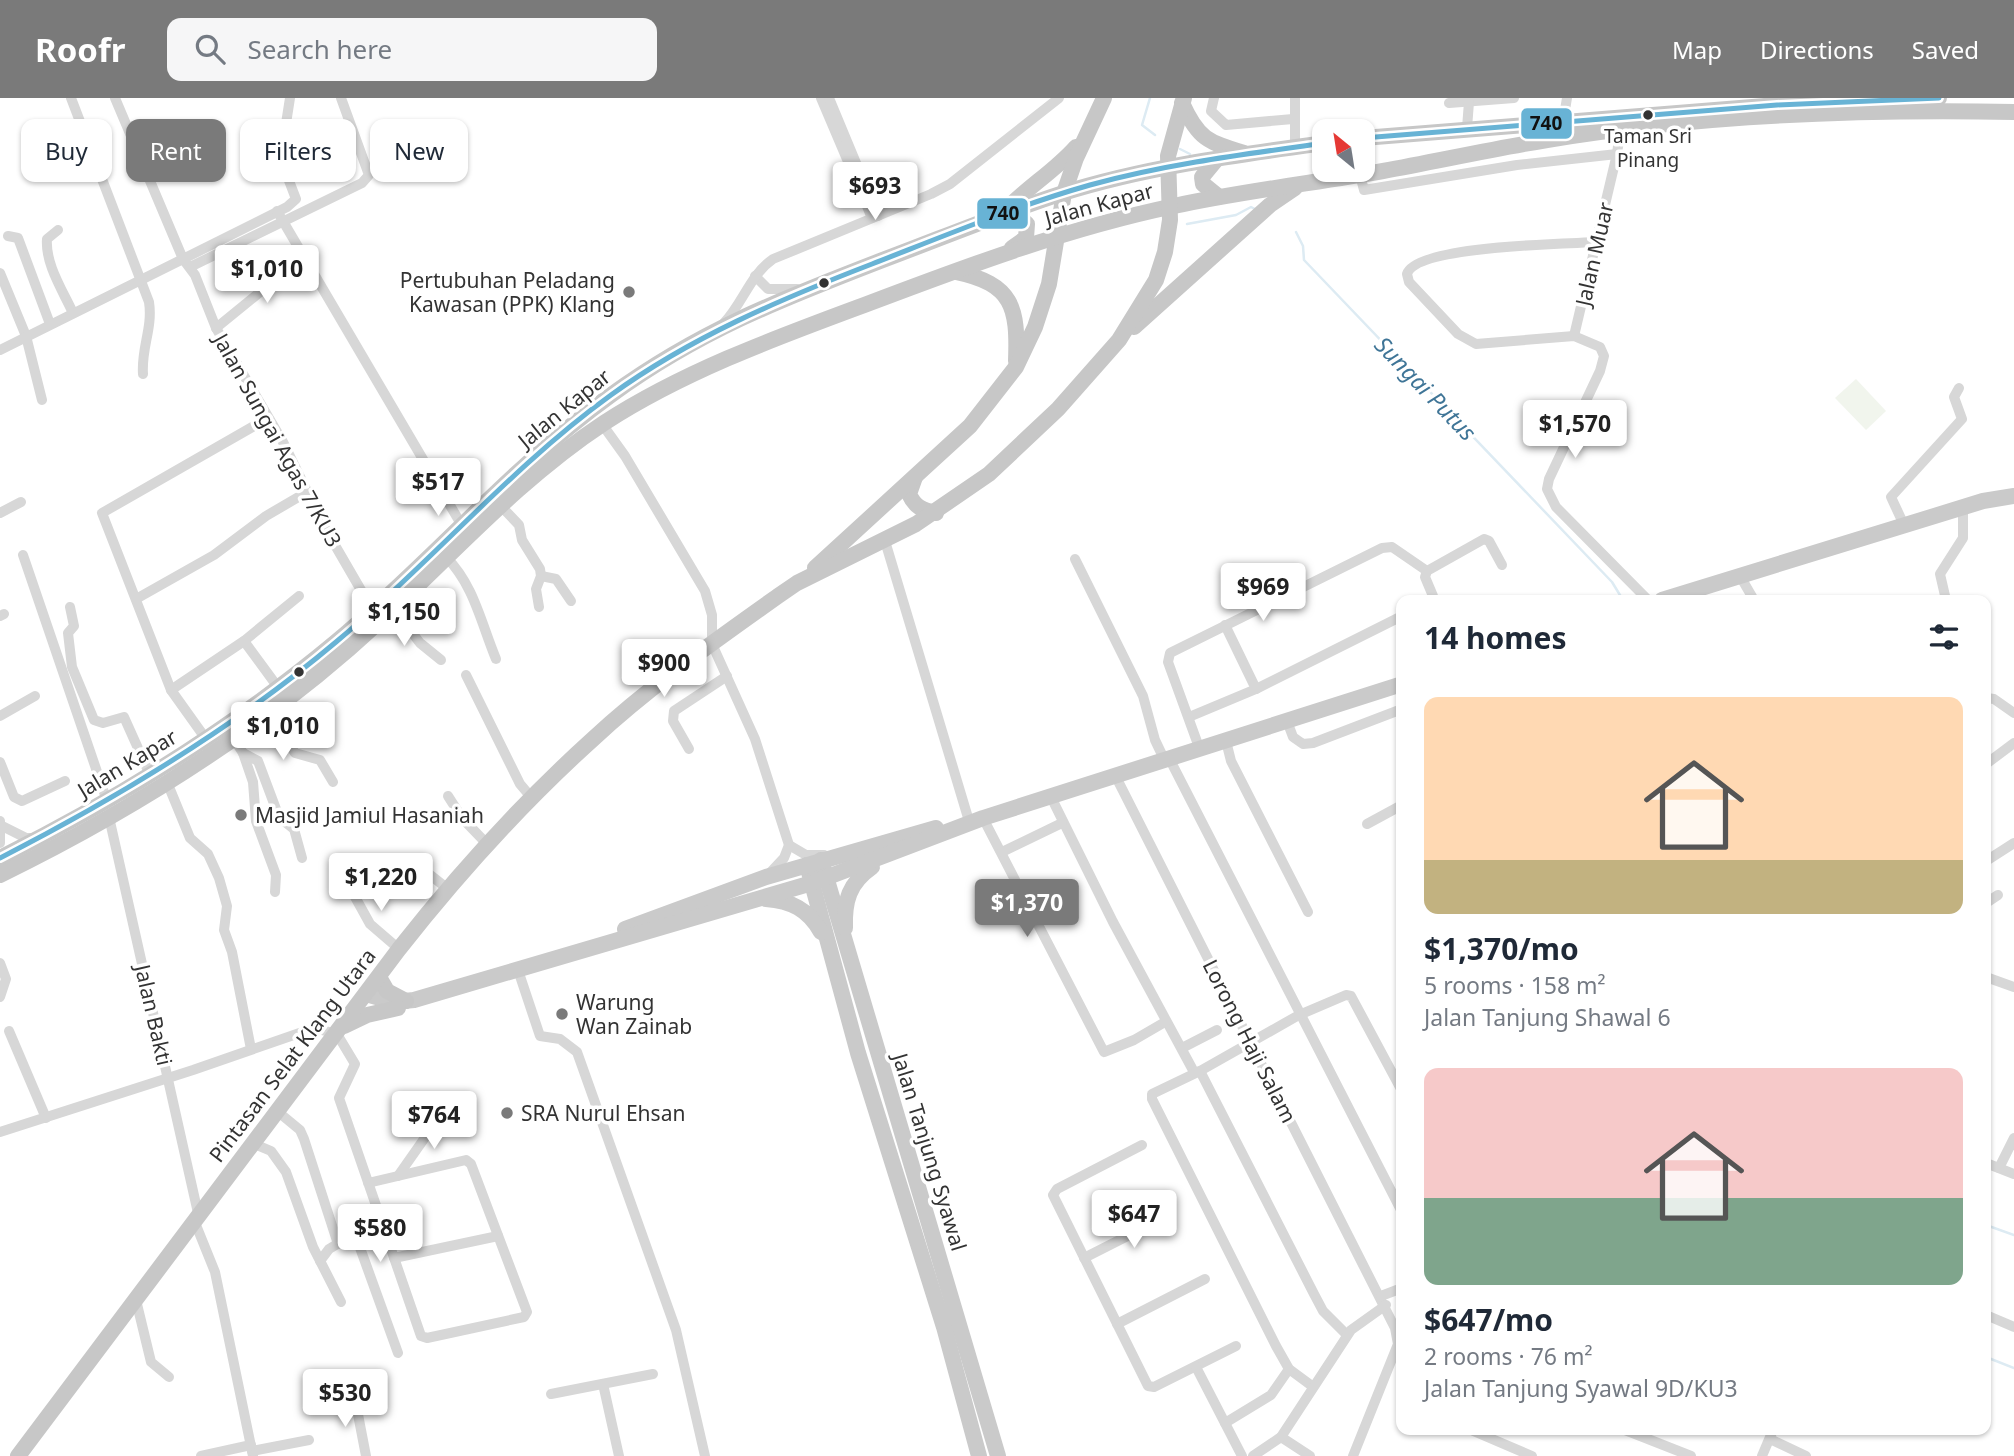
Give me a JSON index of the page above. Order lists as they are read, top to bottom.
{
  "streets": {
    "highway": ["Jalan Kapar", "Pintasan Selat Klang Utara"],
    "main road": ["Jalan Tanjung Syawal"],
    "street": [
      "Jalan Muar",
      "Jalan Sungai Agas 7/KU3",
      "Jalan Bakti",
      "Lorong Haji Salam"
    ]
  },
  "crossings": [
    ["Jalan Kapar", "Jalan Muar"],
    ["Jalan Kapar", "Jalan Sungai Agas 7/KU3"],
    ["Jalan Kapar", "Jalan Bakti"],
    ["Jalan Kapar", "Pintasan Selat Klang Utara"],
    ["Jalan Bakti", "Pintasan Selat Klang Utara"]
  ],
  "water": ["Sungai Putus"],
  "places": [
    "Taman Sri Pinang",
    "Pertubuhan Peladang Kawasan (PPK) Klang",
    "Masjid Jamiul Hasaniah",
    "Warung Wan Zainab",
    "SRA Nurul Ehsan"
  ],
  "lines": ["transit line 740"],
  "north": "top left",
  "page": {
    "header": "Roofr",
    "search": "Search here",
    "nav": ["Map", "Directions", "Saved"],
    "chip": [
      "Buy",
      "Rent",
      "Filters",
      "New"
    ],
    "price": [
      "$693",
      "$1,010",
      "$1,570",
      "$517",
      "$969",
      "$1,150",
      "$900",
      "$1,010",
      "$1,220",
      "$1,370",
      "$764",
      "$647",
      "$580",
      "$530"
    ],
    "heading": "14 homes",
    "list": [
      {
        "name": "$1,370/mo",
        "note": "5 rooms · 158 m² · Jalan Tanjung Shawal 6"
      },
      {
        "name": "$647/mo",
        "note": "2 rooms · 76 m² · Jalan Tanjung Syawal 9D/KU3"
      }
    ]
  }
}
